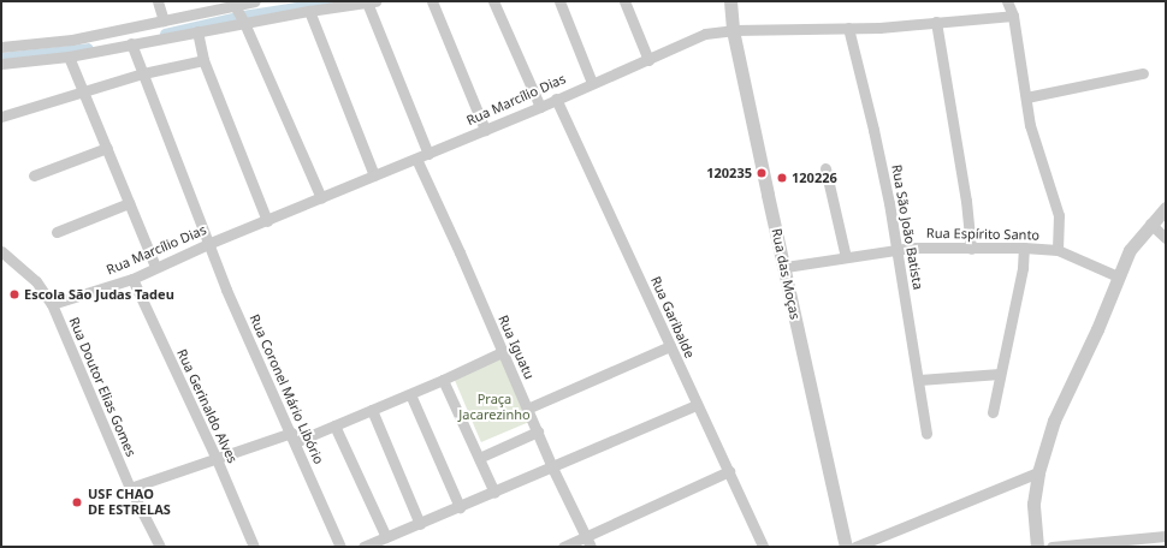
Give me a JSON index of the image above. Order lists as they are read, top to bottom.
{
  "streets": {
    "street": [
      "Rua Marcílio Dias",
      "Rua São João Batista",
      "Rua Espírito Santo",
      "Rua das Moças",
      "Rua Garibalde",
      "Rua Iguatu",
      "Rua Doutor Elias Gomes",
      "Rua Coronel Mário Libório",
      "Rua Gerinaldo Alves"
    ]
  },
  "crossings": [
    ["Rua Marcílio Dias", "Rua São João Batista"],
    ["Rua Marcílio Dias", "Rua das Moças"],
    ["Rua Marcílio Dias", "Rua Garibalde"],
    ["Rua Marcílio Dias", "Rua Iguatu"],
    ["Rua Marcílio Dias", "Rua Doutor Elias Gomes"],
    ["Rua Marcílio Dias", "Rua Coronel Mário Libório"],
    ["Rua Marcílio Dias", "Rua Gerinaldo Alves"],
    ["Rua São João Batista", "Rua Espírito Santo"],
    ["Rua Espírito Santo", "Rua das Moças"]
  ],
  "parks": ["Praça Jacarezinho"],
  "places": [
    "120235",
    "120226",
    "Escola São Judas Tadeu",
    "USF CHAO DE ESTRELAS"
  ]
}
